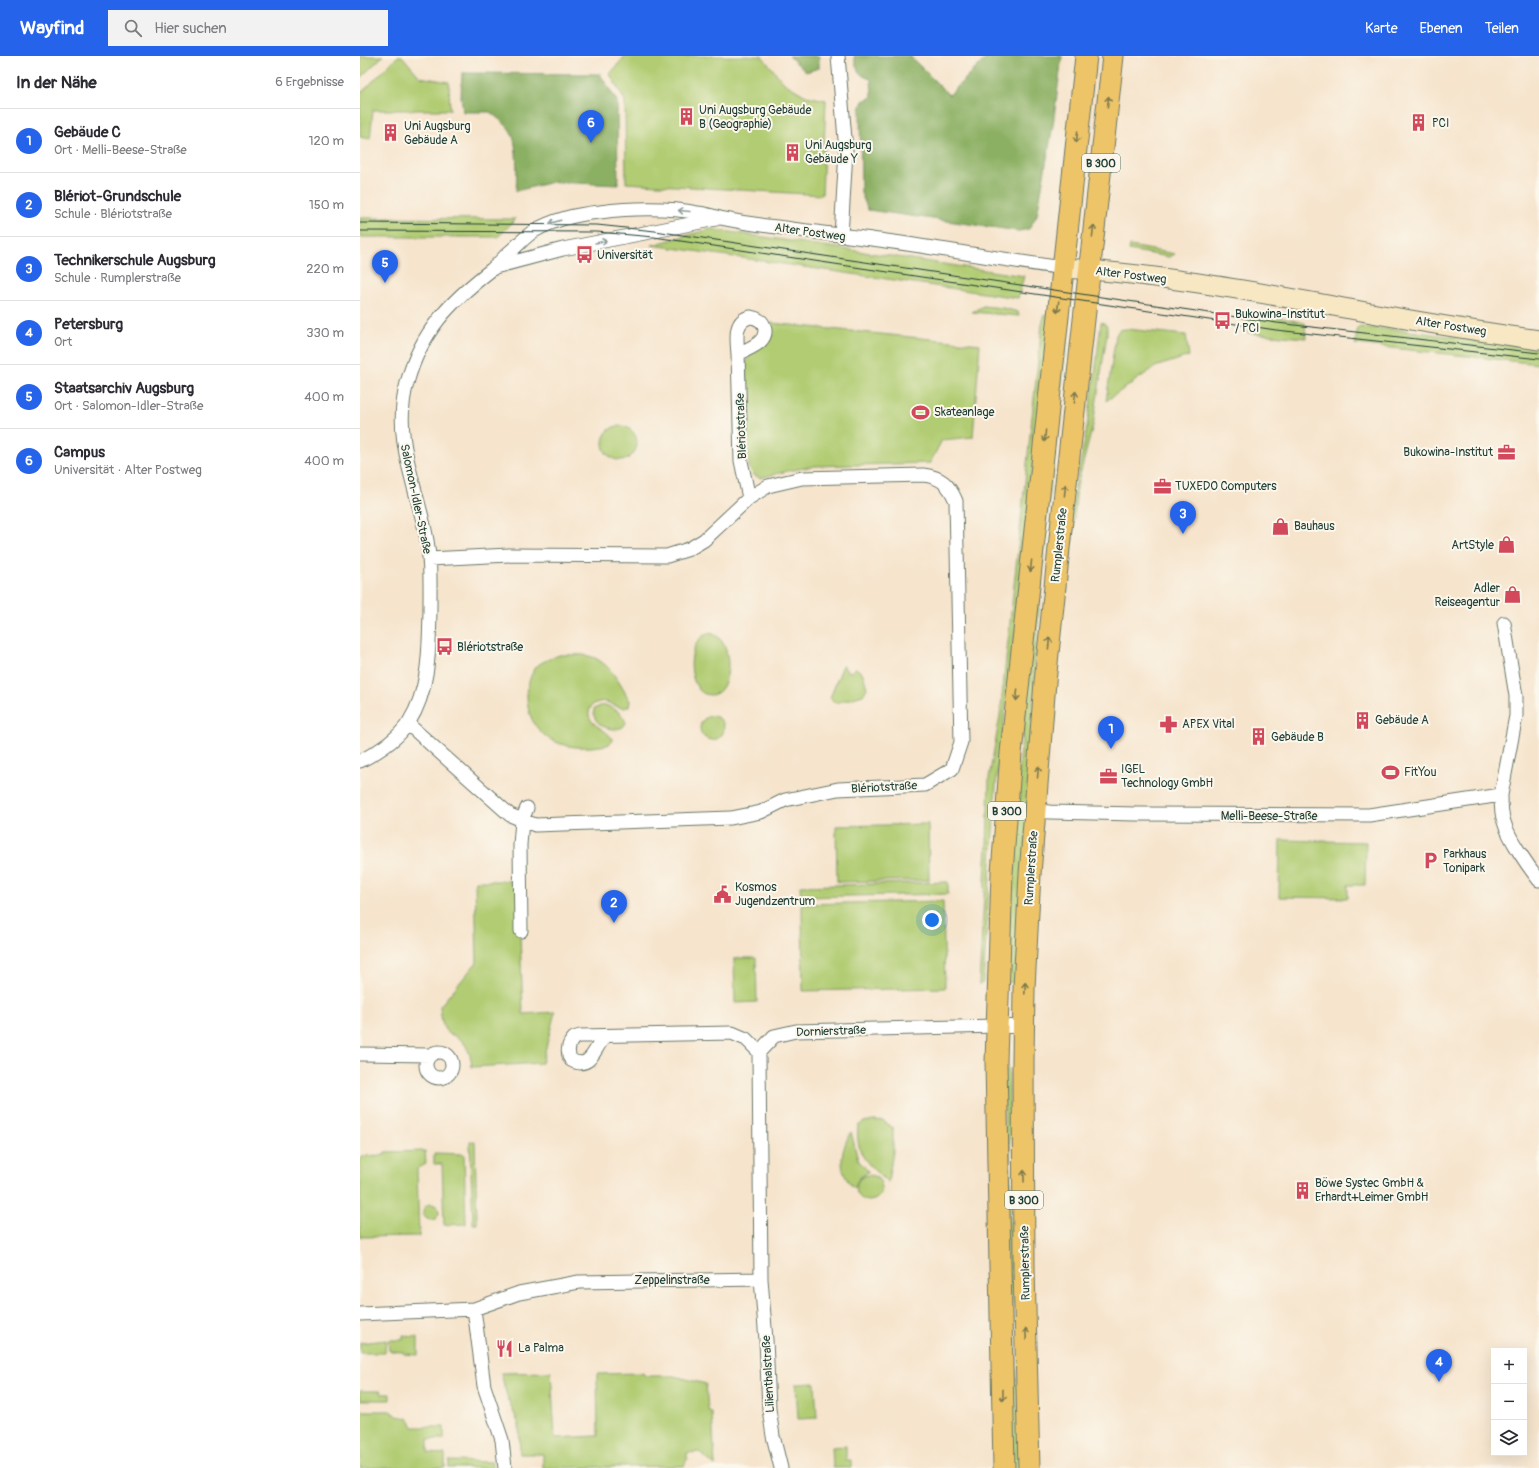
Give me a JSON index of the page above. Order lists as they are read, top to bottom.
{
  "streets": {
    "main road": ["B 300", "Rumplerstraße"],
    "street": [
      "Alter Postweg",
      "Blériotstraße",
      "Salomon-Idler-Straße",
      "Melli-Beese-Straße",
      "Dornierstraße",
      "Zeppelinstraße",
      "Lilienthalstraße"
    ]
  },
  "crossings": [
    ["B 300", "Alter Postweg"],
    ["B 300", "Rumplerstraße"],
    ["Alter Postweg", "Salomon-Idler-Straße"],
    ["Alter Postweg", "Rumplerstraße"],
    ["Blériotstraße", "Salomon-Idler-Straße"],
    ["Rumplerstraße", "Melli-Beese-Straße"],
    ["Rumplerstraße", "Dornierstraße"],
    ["Zeppelinstraße", "Lilienthalstraße"]
  ],
  "places": {
    "building": [
      "Uni Augsburg Gebäude B (Geographie)",
      "PCI",
      "Uni Augsburg Gebäude A",
      "Uni Augsburg Gebäude Y",
      "Gebäude A",
      "Gebäude B",
      "Böwe Systec GmbH & Erhardt+Leimer GmbH"
    ],
    "bus stop": ["Universität", "Bukowina-Institut / PCI", "Blériotstraße"],
    "sports": ["Skateanlage", "FitYou"],
    "office": ["Bukowina-Institut", "TUXEDO Computers", "IGEL Technology GmbH"],
    "shop": ["Bauhaus", "ArtStyle", "Adler Reiseagentur"],
    "pharmacy": ["APEX Vital"],
    "parking": ["Parkhaus Tonipark"],
    "public building": ["Kosmos Jugendzentrum"],
    "restaurant": ["La Palma"]
  },
  "page": {
    "header": "Wayfind",
    "search": "Hier suchen",
    "nav": ["Karte", "Ebenen", "Teilen"],
    "heading": ["In der Nähe", "6 Ergebnisse"],
    "list": [
      {
        "mark": "1",
        "name": "Gebäude C",
        "note": "Ort · Melli-Beese-Straße",
        "value": "120 m"
      },
      {
        "mark": "2",
        "name": "Blériot-Grundschule",
        "note": "Schule · Blériotstraße",
        "value": "150 m"
      },
      {
        "mark": "3",
        "name": "Technikerschule Augsburg",
        "note": "Schule · Rumplerstraße",
        "value": "220 m"
      },
      {
        "mark": "4",
        "name": "Petersburg",
        "note": "Ort",
        "value": "330 m"
      },
      {
        "mark": "5",
        "name": "Staatsarchiv Augsburg",
        "note": "Ort · Salomon-Idler-Straße",
        "value": "400 m"
      },
      {
        "mark": "6",
        "name": "Campus",
        "note": "Universität · Alter Postweg",
        "value": "400 m"
      }
    ],
    "pins": [
      "6",
      "5",
      "3",
      "1",
      "2",
      "4"
    ],
    "map_buttons": ["+", "−"]
  }
}
